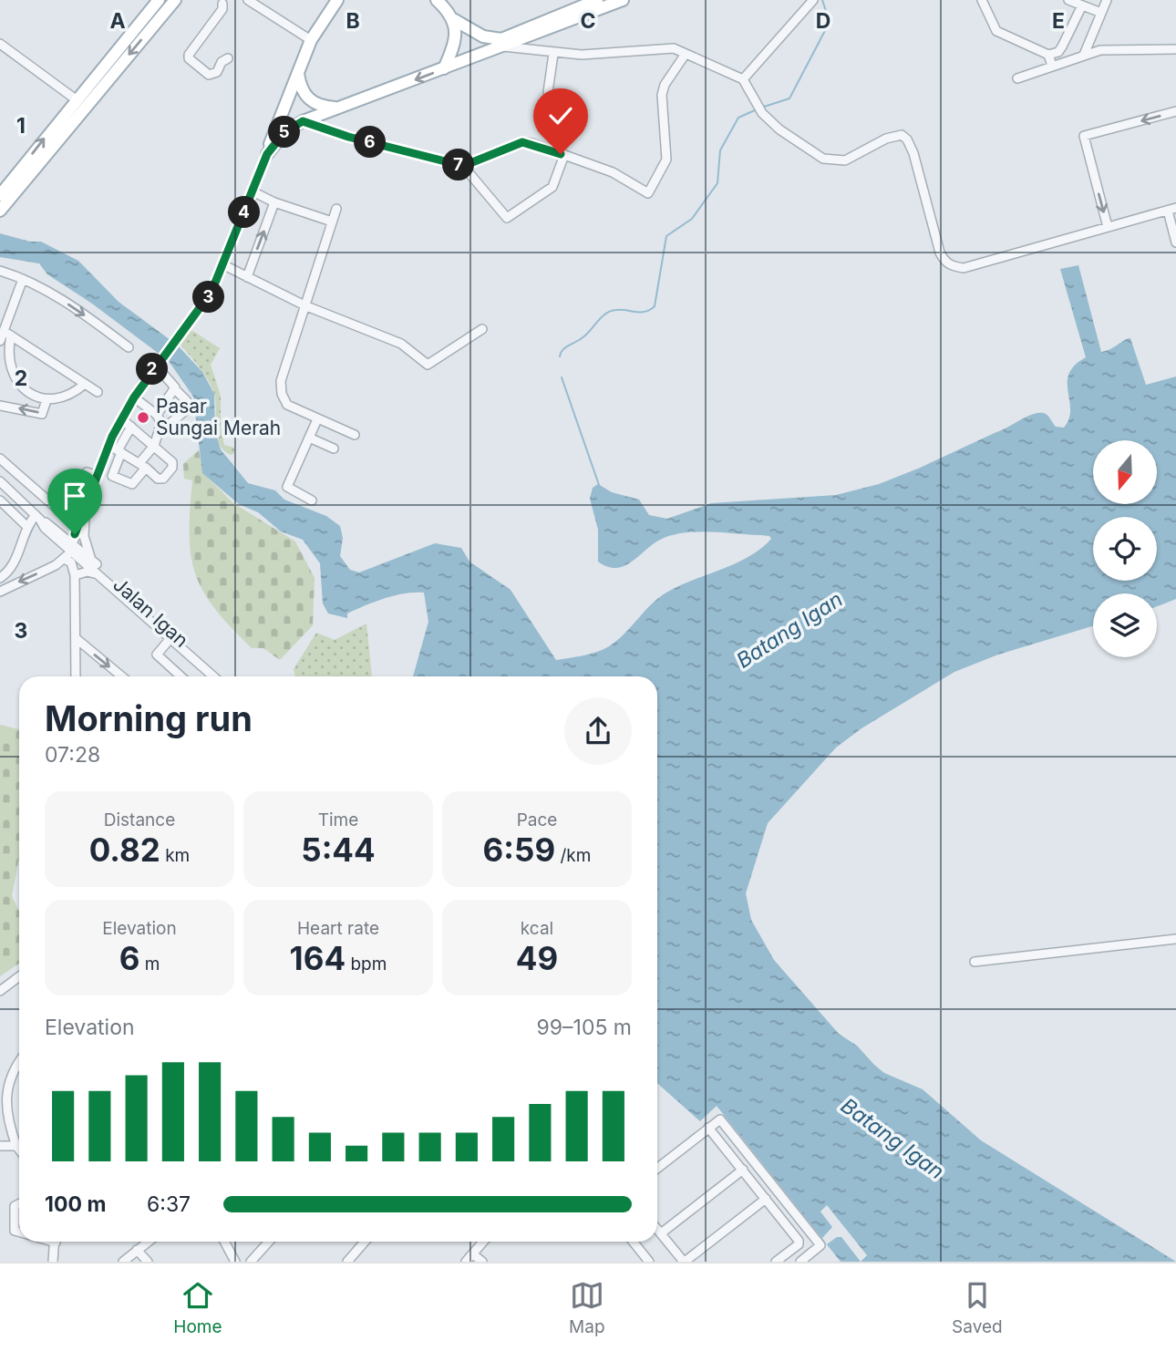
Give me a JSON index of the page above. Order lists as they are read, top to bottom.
{
  "streets": {
    "street": ["Jalan Igan"]
  },
  "water": ["Batang Igan"],
  "places": ["Pasar Sungai Merah"],
  "north": "bottom",
  "page": {
    "pins": [
      "5",
      "6",
      "7",
      "4",
      "3",
      "2"
    ],
    "heading": ["Morning run", "07:28"],
    "stats": [
      ["Distance", "0.82 km"],
      ["Time", "5:44"],
      ["Pace", "6:59 /km"],
      ["Elevation", "6 m"],
      ["Heart rate", "164 bpm"],
      ["kcal", "49"]
    ],
    "chart": ["Elevation", "99–105 m"],
    "list": [
      {
        "name": "100 m",
        "note": "6:37"
      }
    ],
    "tabs": ["Home", "Map", "Saved"]
  },
  "grid": {
    "columns": [
      "A",
      "B",
      "C",
      "D",
      "E"
    ],
    "rows": ["1", "2", "3"]
  }
}
